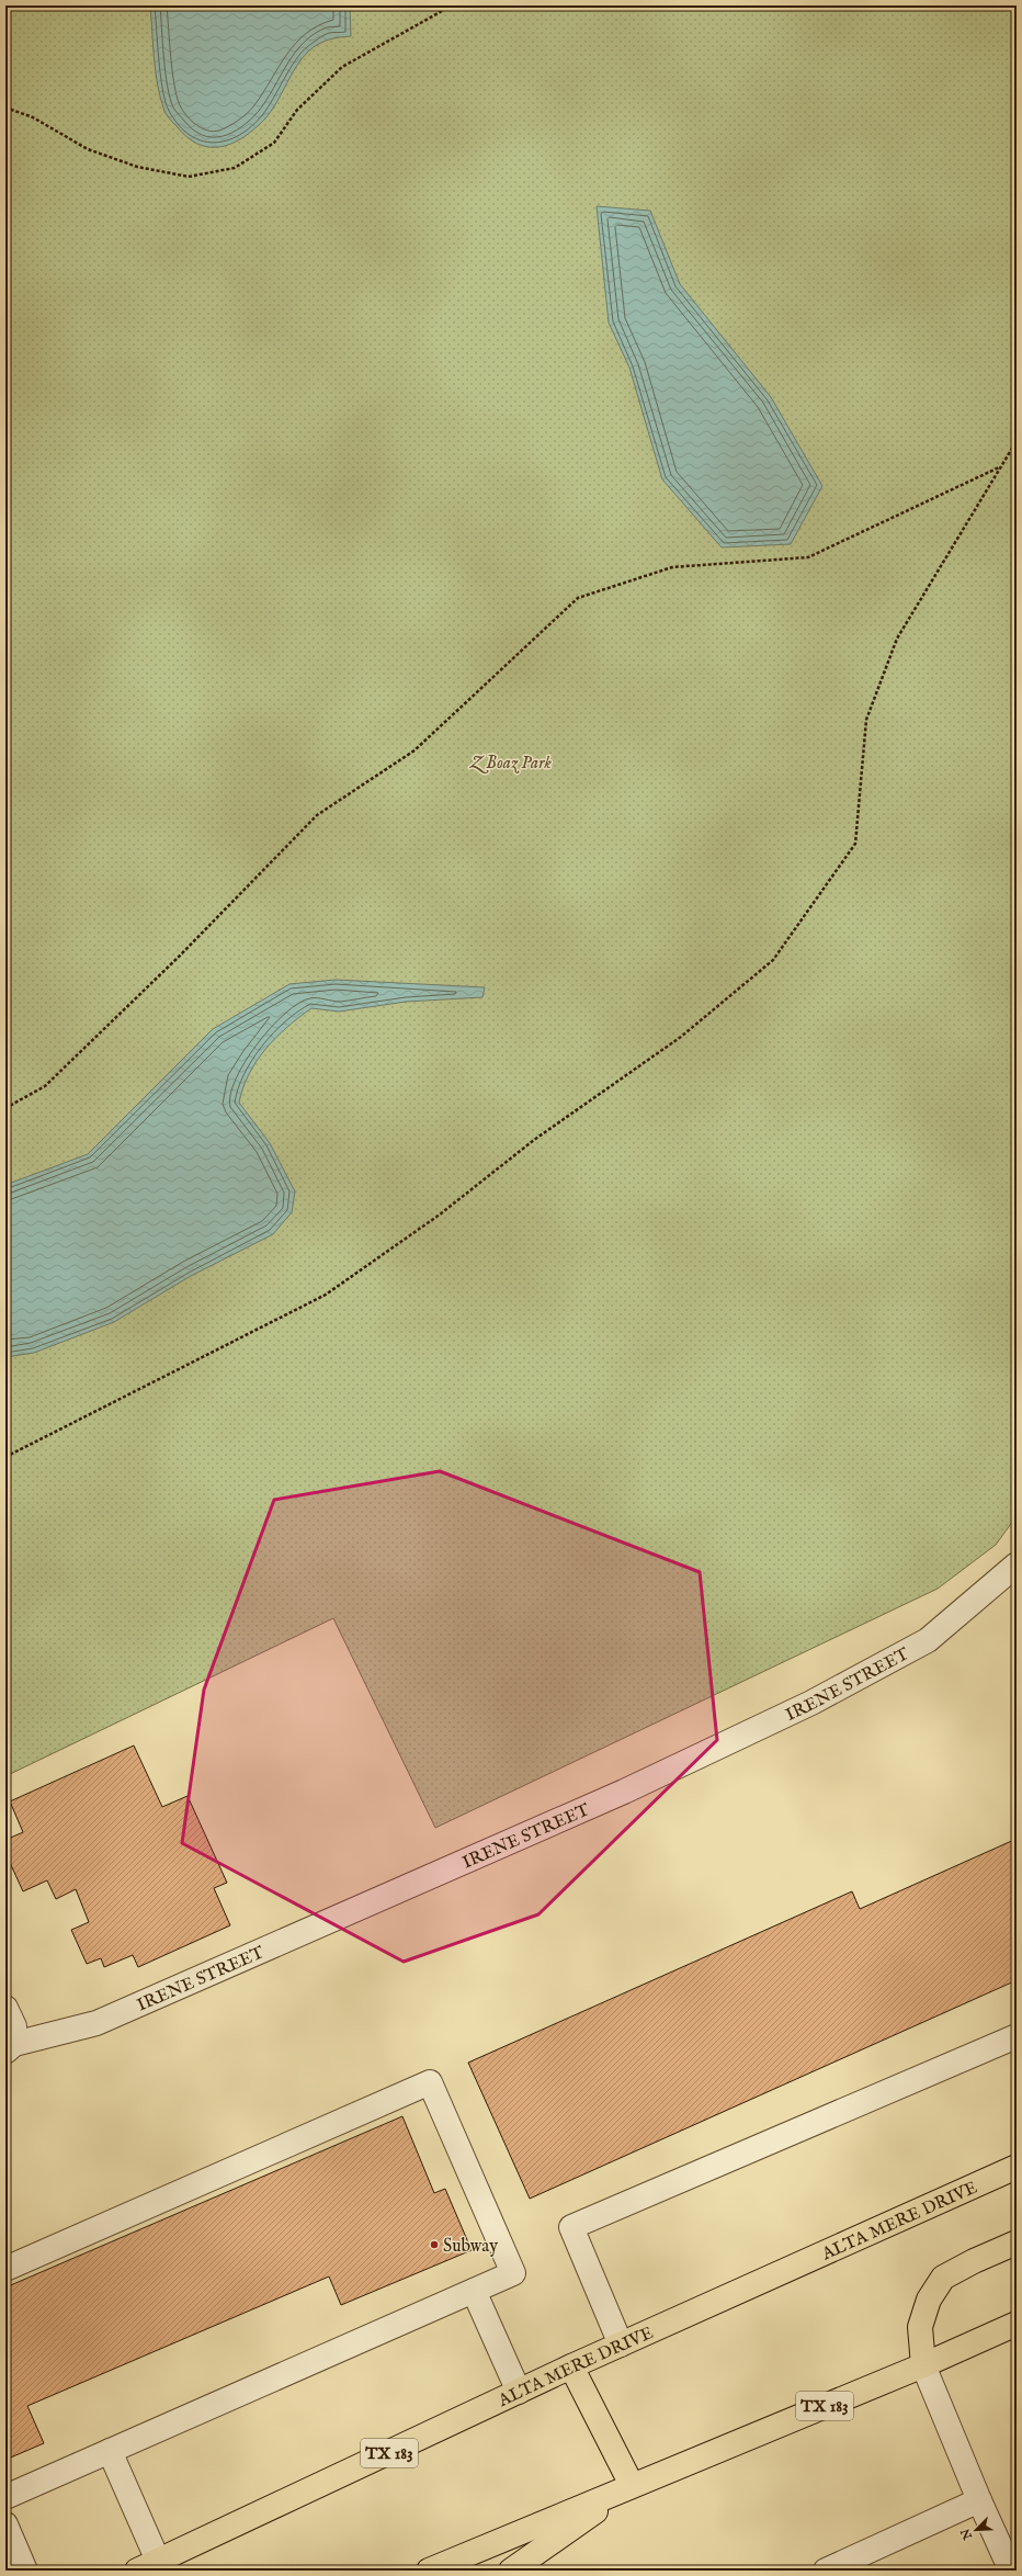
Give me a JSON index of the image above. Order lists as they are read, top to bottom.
{
  "streets": {
    "main road": ["ALTA MERE DRIVE", "TX 183"],
    "lane": ["IRENE STREET"]
  },
  "parks": ["Z Boaz Park"],
  "places": ["Subway"],
  "north": "bottom left"
}
